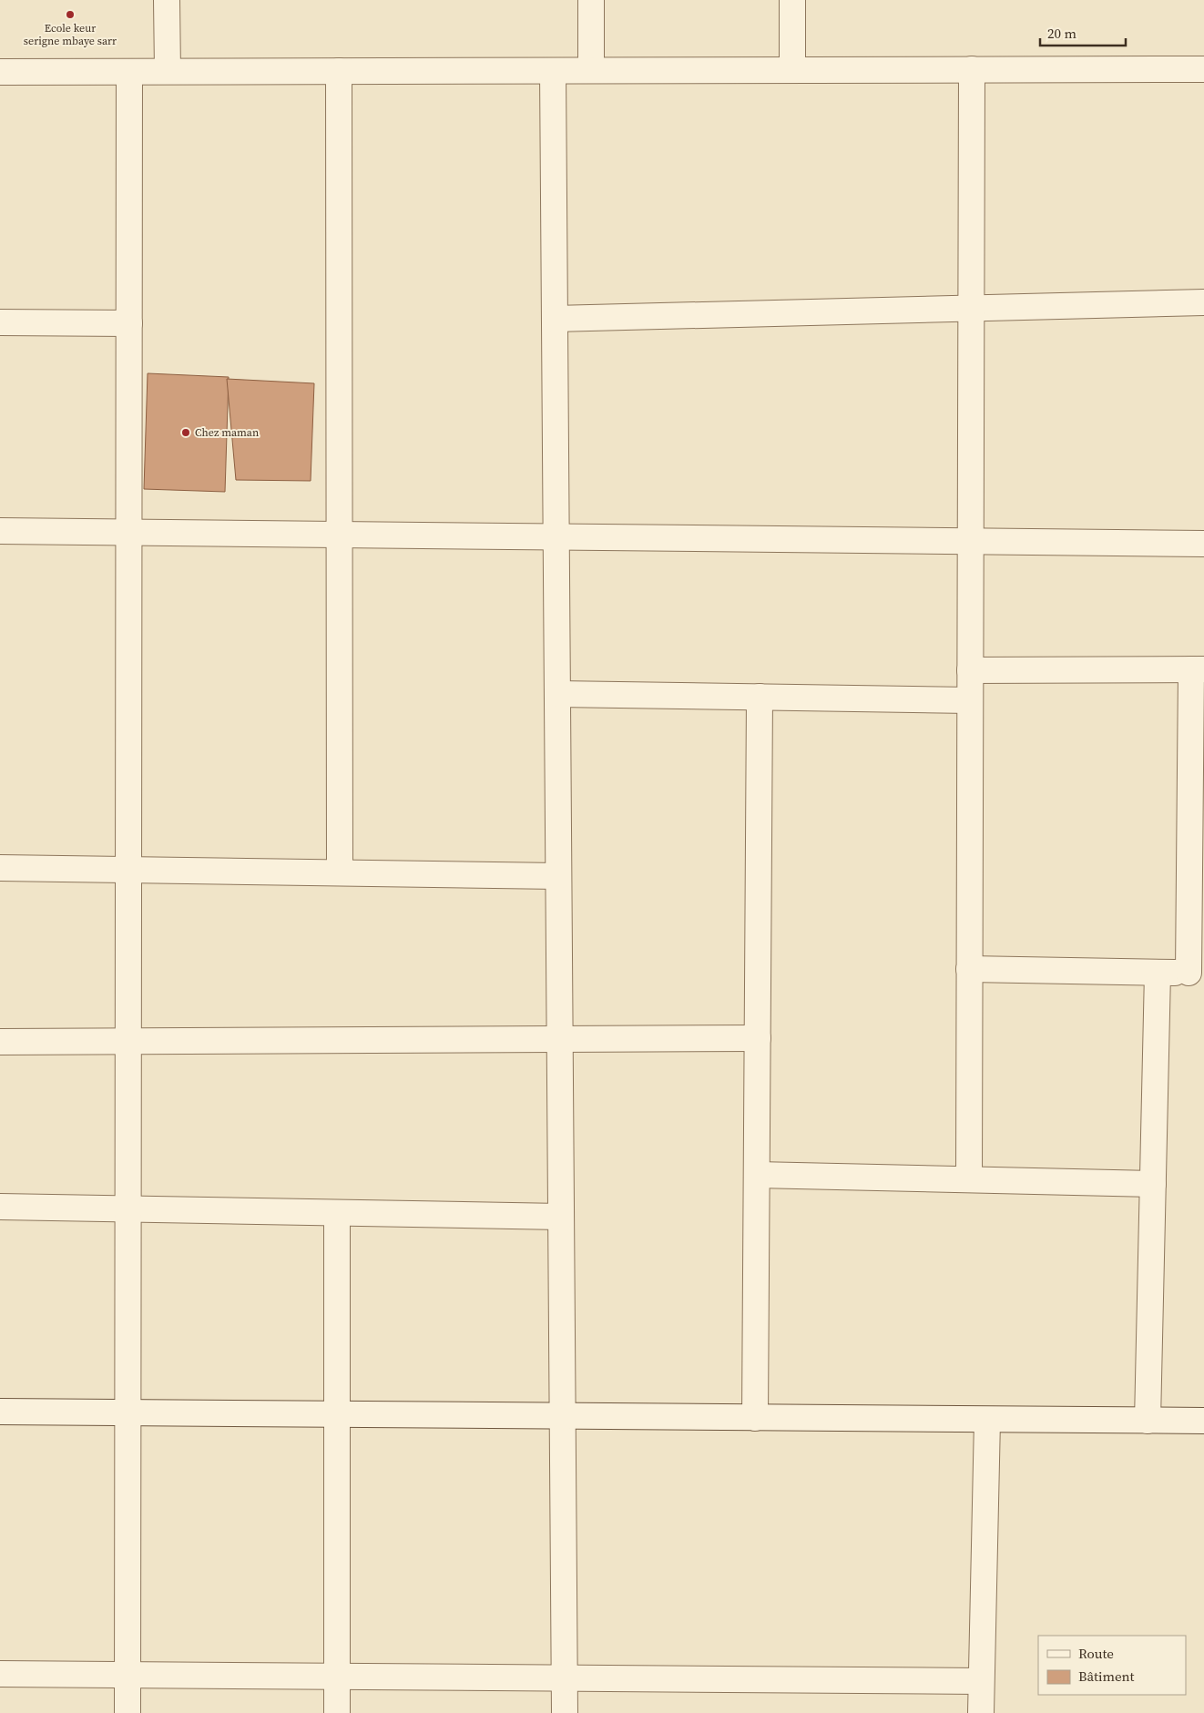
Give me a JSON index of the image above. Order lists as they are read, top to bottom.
{
  "places": ["Ecole keur serigne mbaye sarr", "Chez maman"],
  "legend": ["Route", "Bâtiment"],
  "scale_bar": "20 m"
}
